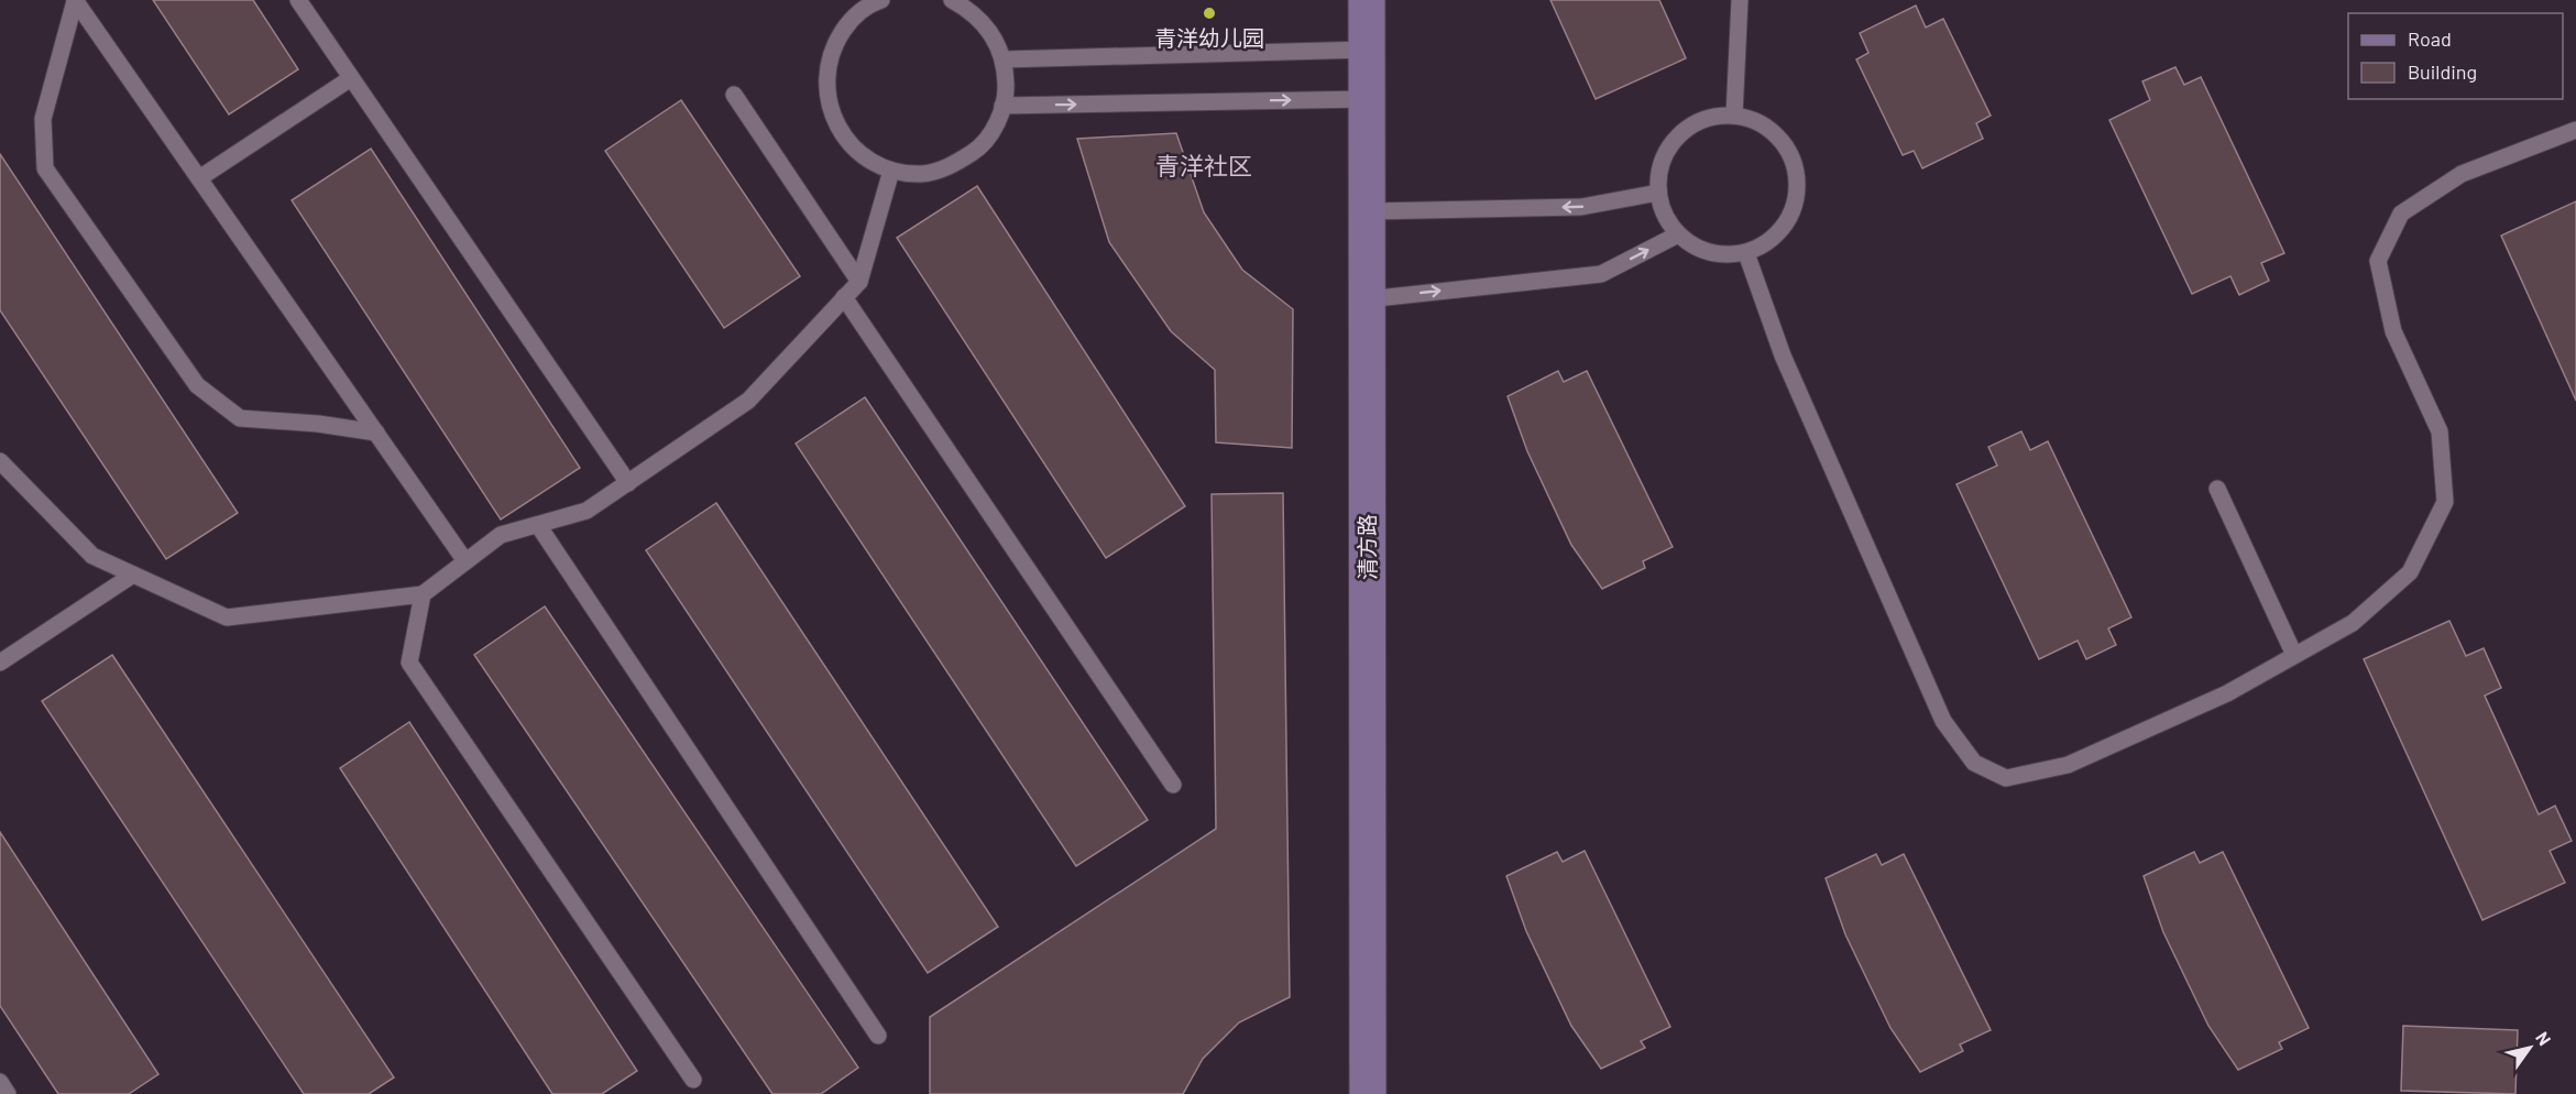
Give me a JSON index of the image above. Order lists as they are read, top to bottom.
{
  "streets": {
    "street": ["清方路"]
  },
  "districts": ["青洋社区"],
  "places": ["青洋幼儿园"],
  "legend": ["Road", "Building"],
  "north": "top right"
}
